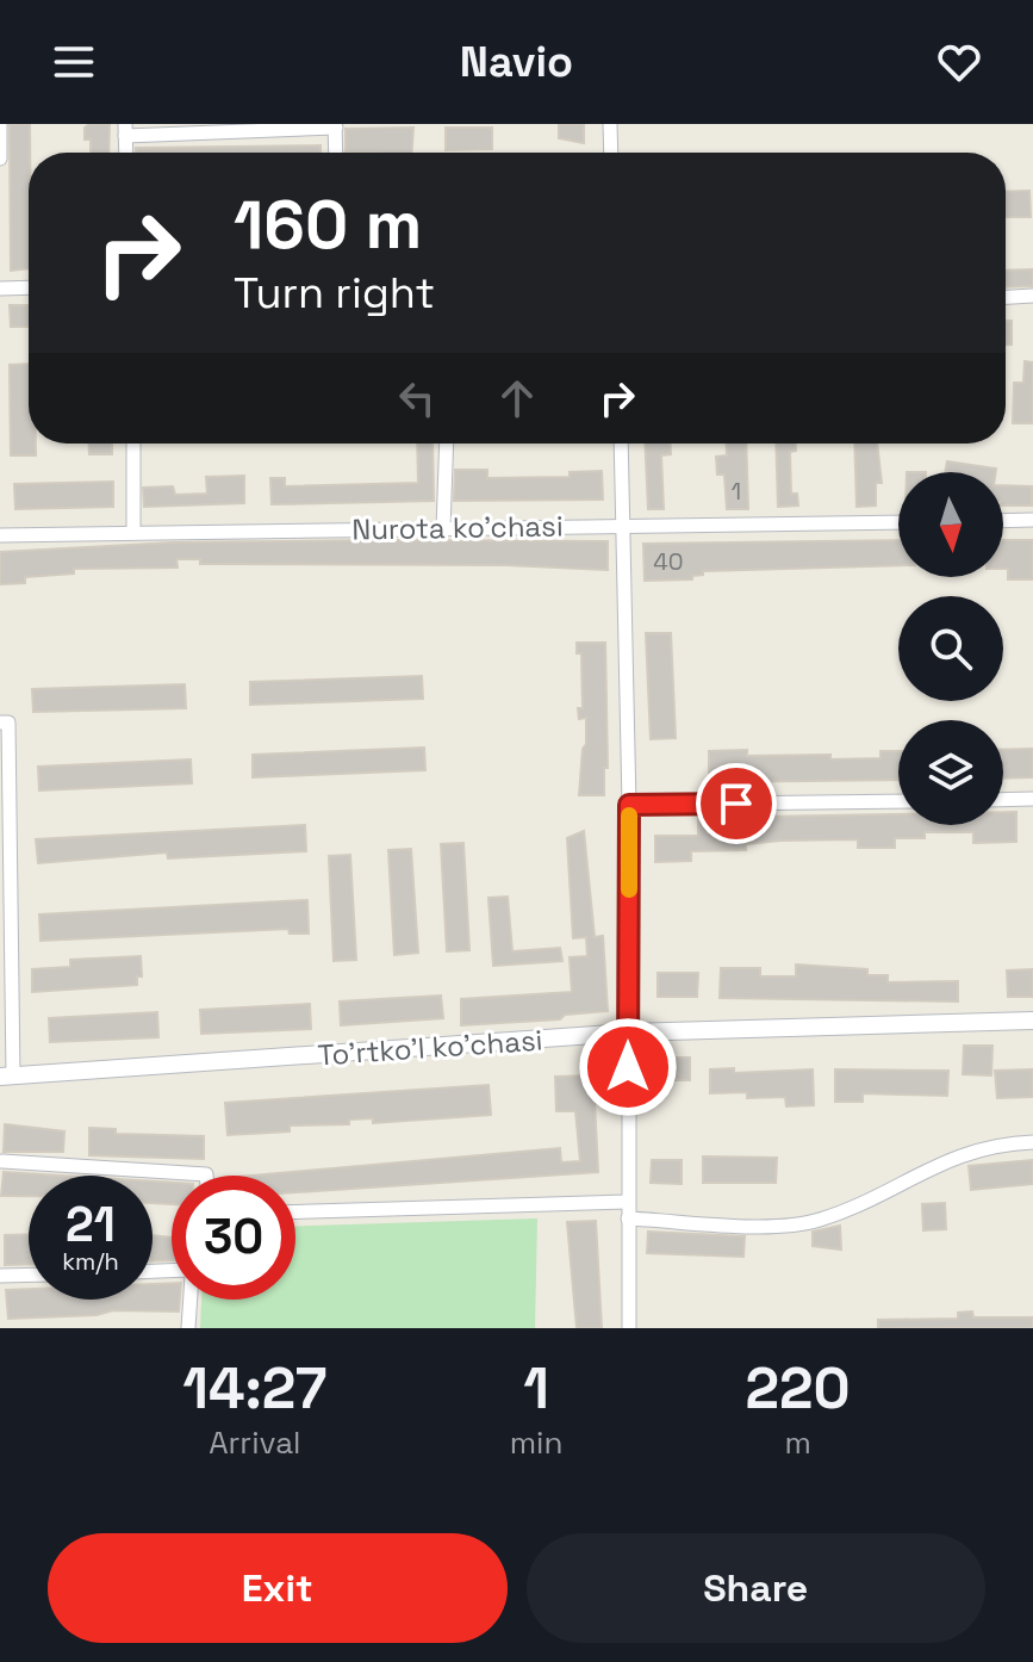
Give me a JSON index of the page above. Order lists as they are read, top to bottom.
{
  "streets": {
    "street": ["Nurota ko'chasi", "To'rtko'l ko'chasi"]
  },
  "house_numbers": ["1", "40"],
  "north": "bottom",
  "page": {
    "header": "Navio",
    "turn": ["160 m", "Turn right"],
    "speed": "21 km/h",
    "limit": "30",
    "eta": [
      "14:27",
      "Arrival",
      "1",
      "min",
      "220",
      "m"
    ],
    "buttons": ["Exit", "Share"]
  }
}
